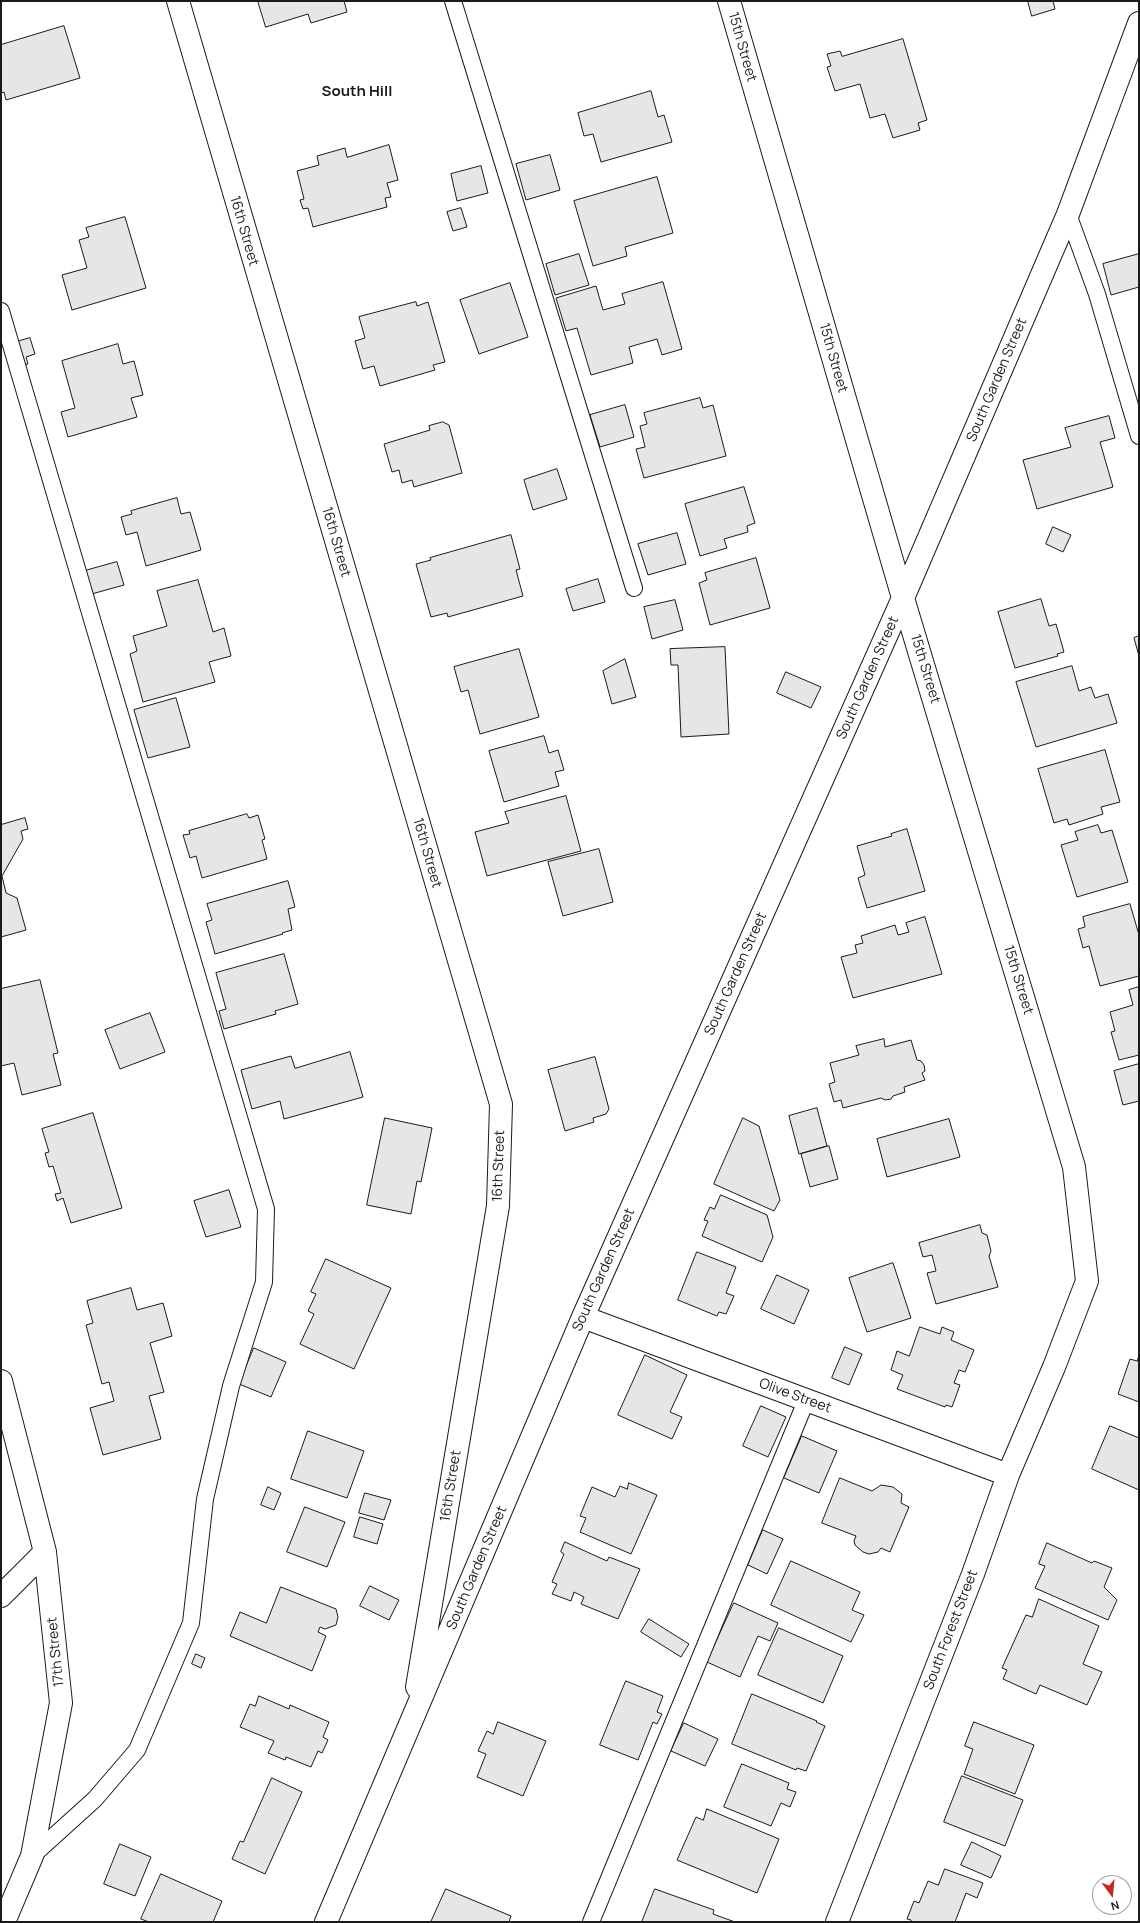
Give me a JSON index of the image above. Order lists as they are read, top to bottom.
{
  "streets": {
    "street": [
      "15th Street",
      "16th Street",
      "South Garden Street",
      "Olive Street",
      "South Forest Street",
      "17th Street"
    ]
  },
  "crossings": [
    ["15th Street", "South Garden Street"],
    ["15th Street", "South Forest Street"],
    ["16th Street", "South Garden Street"],
    ["South Garden Street", "Olive Street"],
    ["Olive Street", "South Forest Street"]
  ],
  "districts": ["South Hill"],
  "north": "bottom"
}
